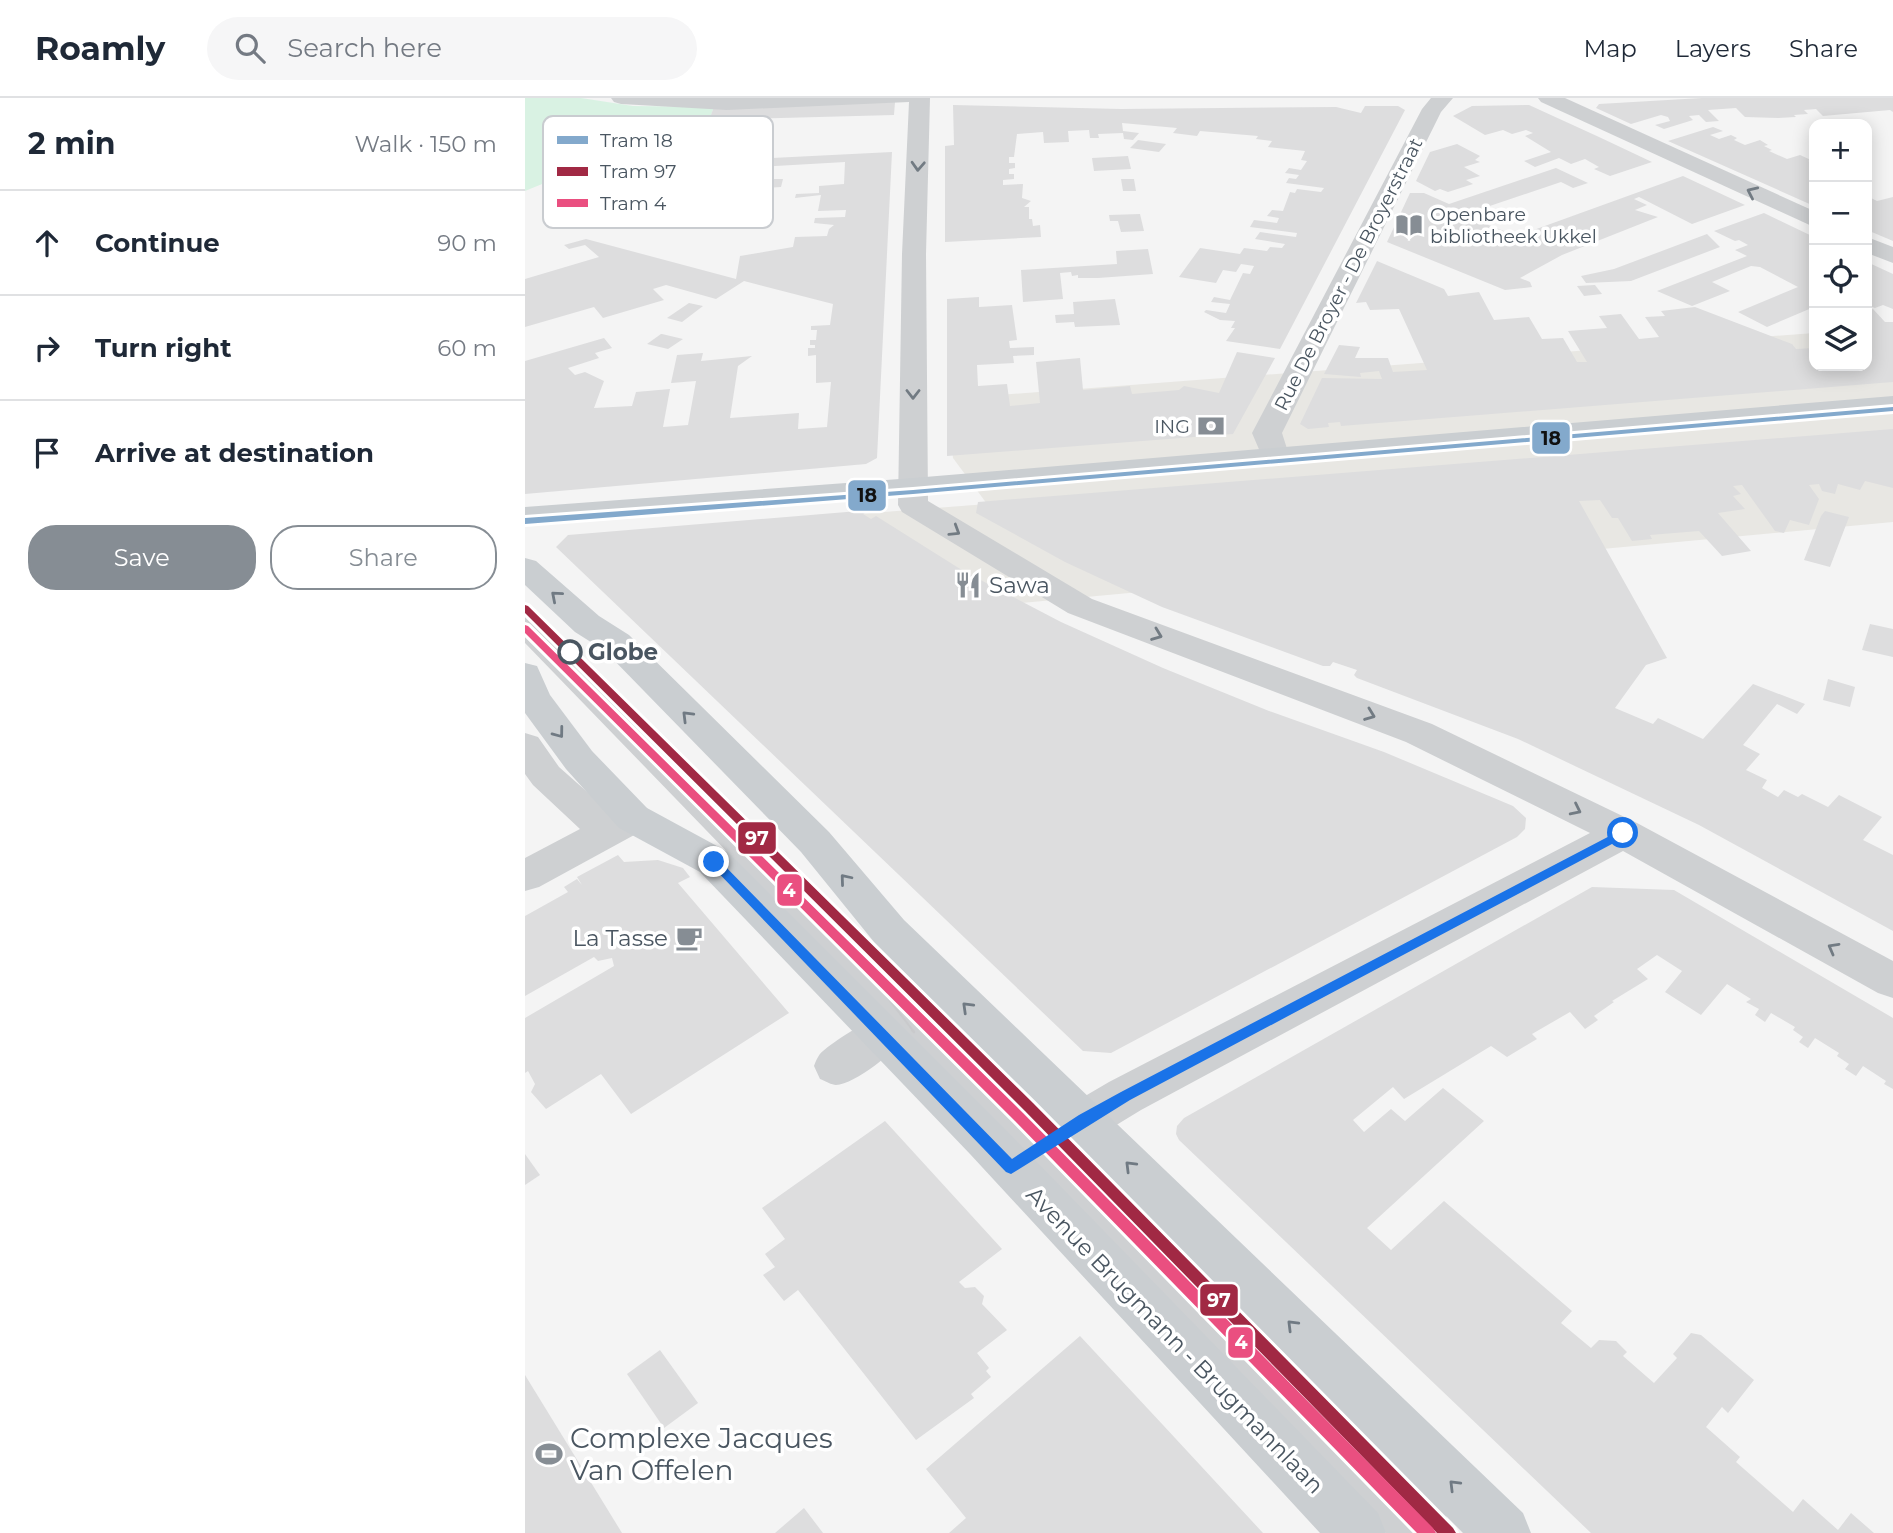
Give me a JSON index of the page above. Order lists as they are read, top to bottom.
{
  "streets": {
    "main road": ["Avenue Brugmann - Brugmannlaan"],
    "street": ["Rue De Broyer - De Broyerstraat"]
  },
  "places": {
    "library": ["Openbare bibliotheek Ukkel"],
    "bank": ["ING"],
    "restaurant": ["Sawa"],
    "other": ["Globe"],
    "cafe": ["La Tasse"],
    "sports": ["Complexe Jacques Van Offelen"]
  },
  "lines": ["tram line 18", "tram line 97", "tram line 4"],
  "legend": ["Tram 18", "Tram 97", "Tram 4"],
  "page": {
    "header": "Roamly",
    "search": "Search here",
    "nav": ["Map", "Layers", "Share"],
    "heading": ["2 min", "Walk · 150 m"],
    "map_buttons": ["+", "−"],
    "list": [
      ["Continue", "90 m"],
      ["Turn right", "60 m"],
      "Arrive at destination"
    ],
    "buttons": ["Save", "Share"]
  }
}
